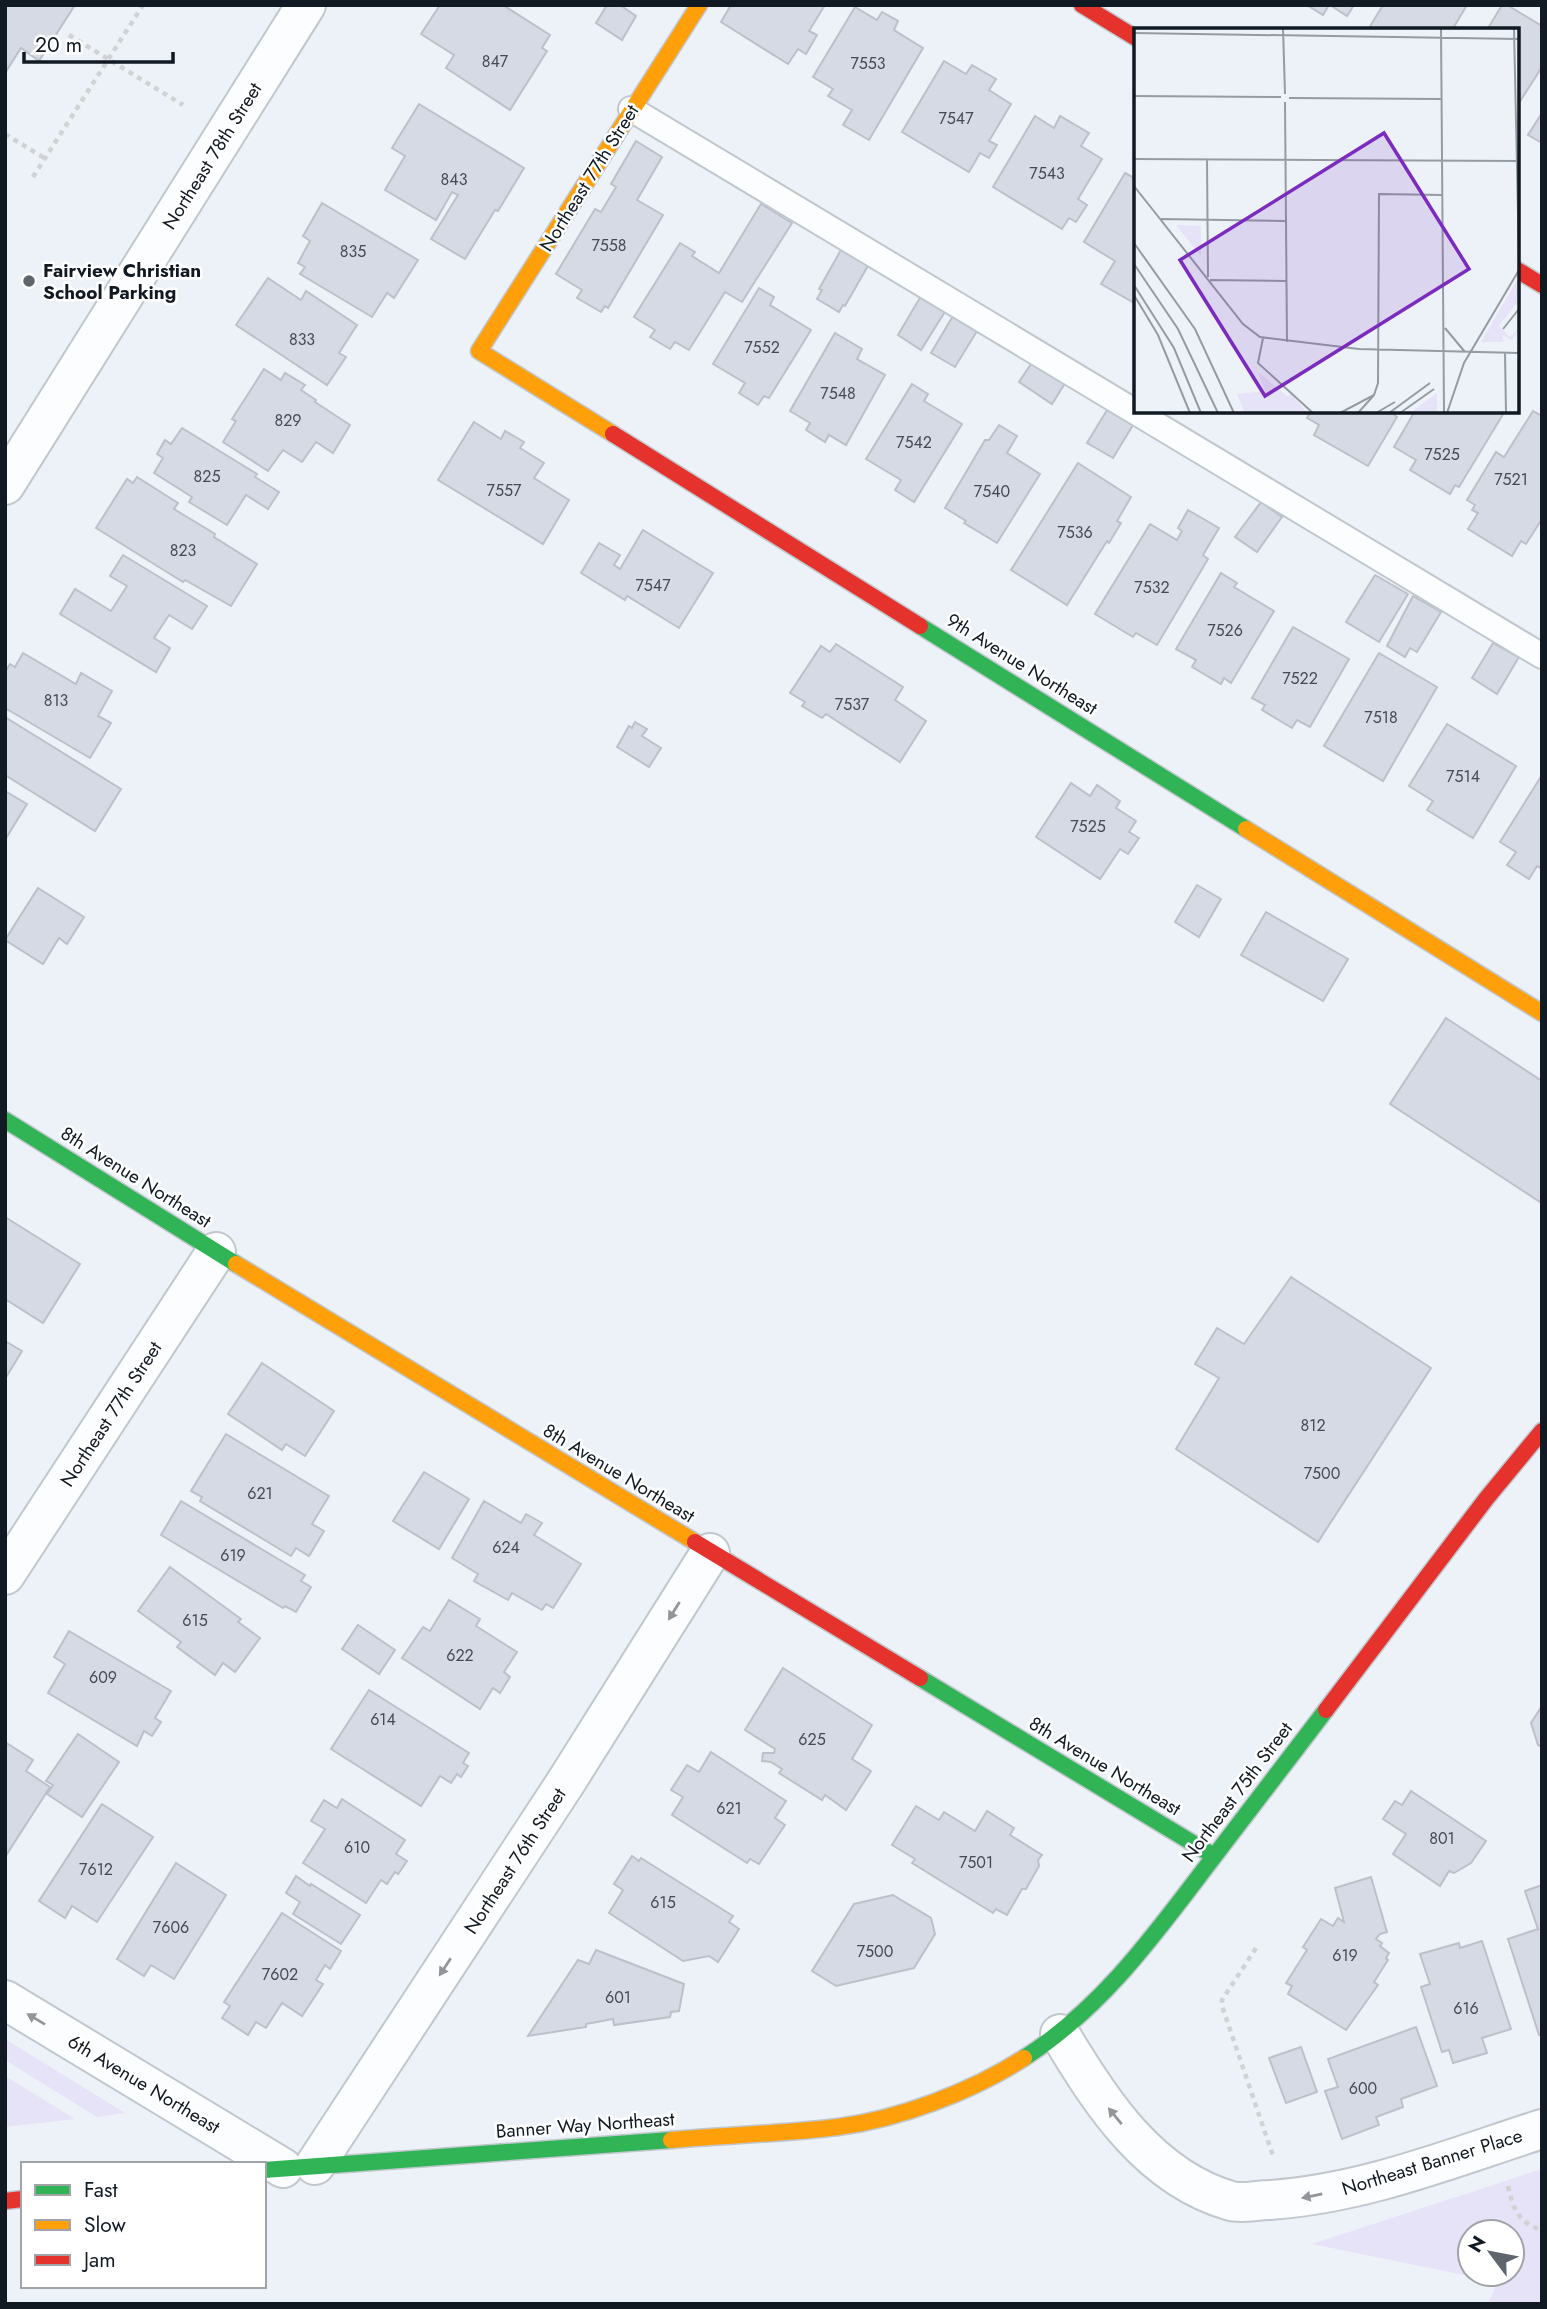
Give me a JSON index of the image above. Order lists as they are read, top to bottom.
{
  "streets": {
    "street": [
      "Northeast 78th Street",
      "Northeast 77th Street",
      "9th Avenue Northeast",
      "8th Avenue Northeast",
      "Northeast 75th Street",
      "Northeast 76th Street",
      "6th Avenue Northeast",
      "Banner Way Northeast",
      "Northeast Banner Place"
    ]
  },
  "crossings": [
    ["Northeast 77th Street", "9th Avenue Northeast"],
    ["Northeast 77th Street", "8th Avenue Northeast"],
    ["8th Avenue Northeast", "Northeast 75th Street"],
    ["8th Avenue Northeast", "Northeast 76th Street"],
    ["Northeast 75th Street", "Banner Way Northeast"],
    ["Northeast 75th Street", "Northeast Banner Place"],
    ["Northeast 76th Street", "6th Avenue Northeast"],
    ["Northeast 76th Street", "Banner Way Northeast"],
    ["6th Avenue Northeast", "Banner Way Northeast"]
  ],
  "one_way": ["Northeast 76th Street", "6th Avenue Northeast", "Northeast Banner Place"],
  "places": ["Fairview Christian School Parking"],
  "house_numbers": [
    "847",
    "7553",
    "7547",
    "7543",
    "843",
    "7558",
    "835",
    "833",
    "7552",
    "7548",
    "829",
    "7542",
    "7525",
    "825",
    "7521",
    "7557",
    "7540",
    "7536",
    "823",
    "7547",
    "7532",
    "7526",
    "7522",
    "813",
    "7537",
    "7518",
    "7514",
    "7525",
    "812",
    "7500",
    "621",
    "624",
    "619",
    "615",
    "622",
    "609",
    "614",
    "625",
    "621",
    "801",
    "610",
    "7501",
    "7612",
    "615",
    "7606",
    "7500",
    "619",
    "7602",
    "601",
    "616",
    "600"
  ],
  "legend": ["Fast", "Slow", "Jam"],
  "scale_bar": "20 m",
  "north": "top left"
}
